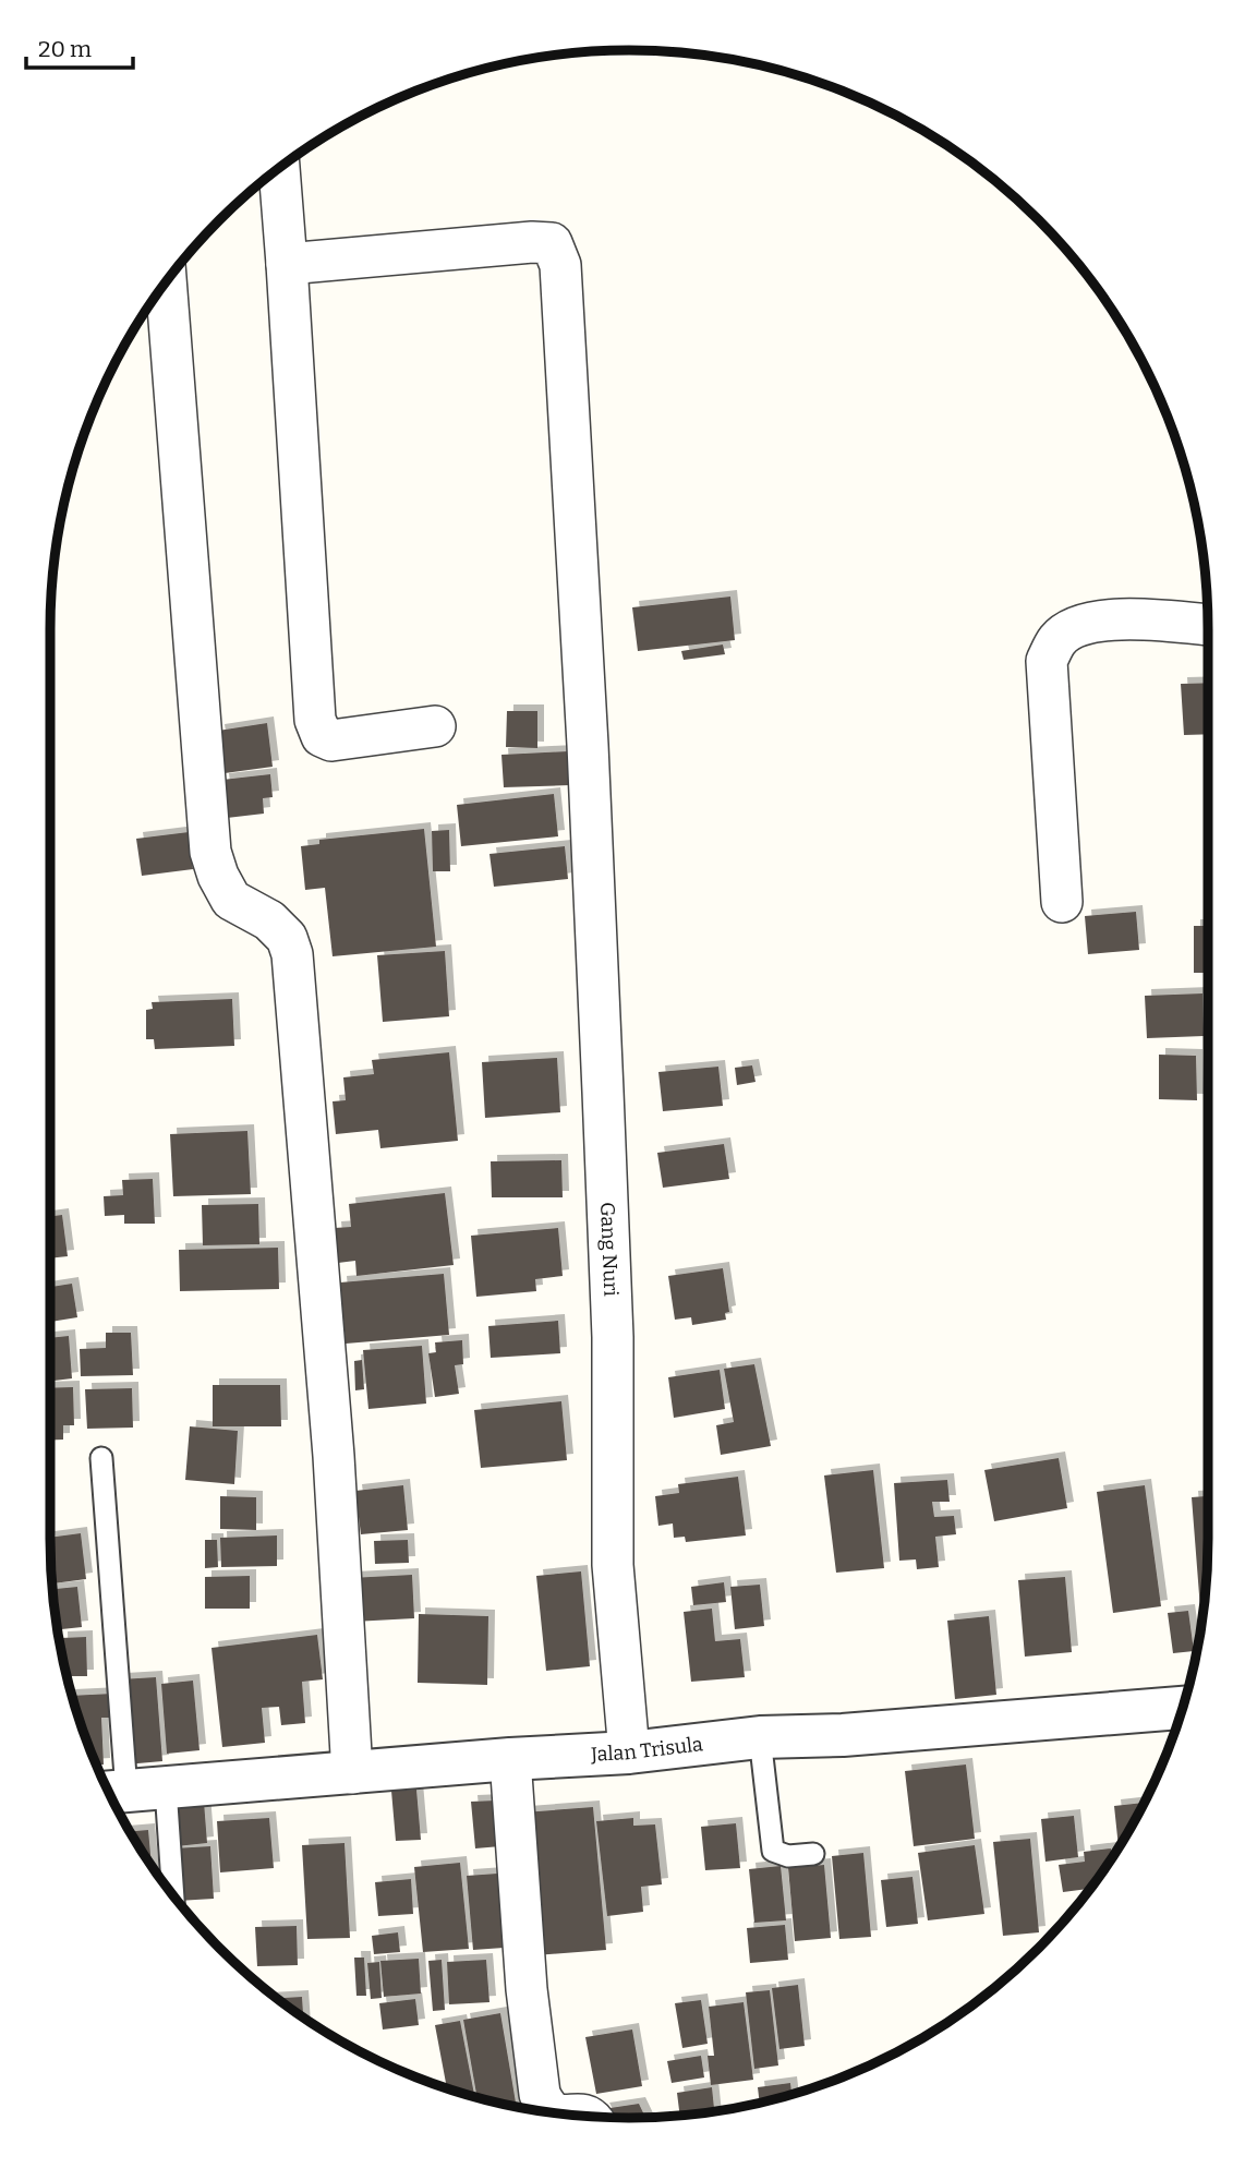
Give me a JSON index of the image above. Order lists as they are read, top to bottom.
{
  "streets": {
    "street": ["Gang Nuri", "Jalan Trisula"]
  },
  "crossings": [
    ["Gang Nuri", "Jalan Trisula"]
  ],
  "scale_bar": "20 m"
}
